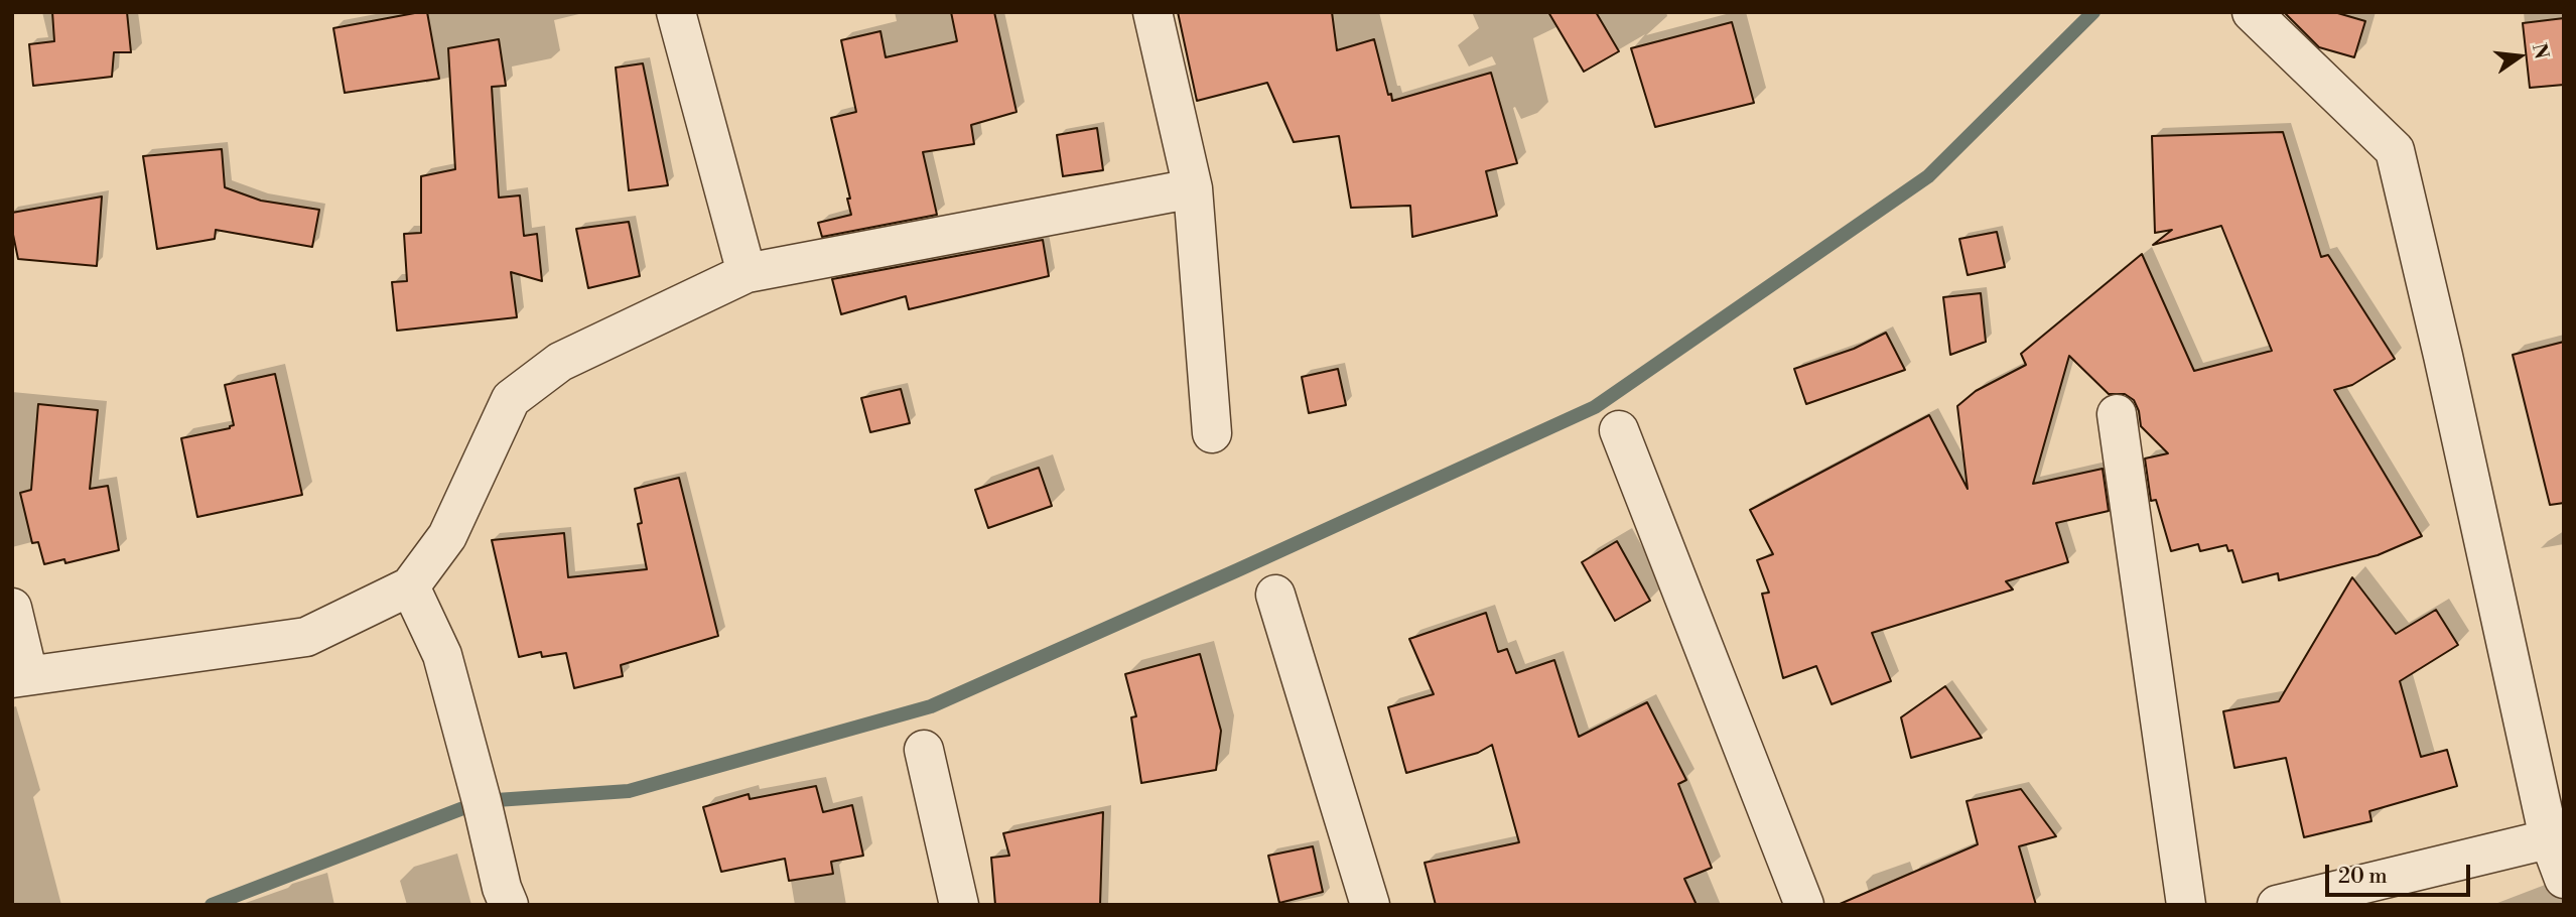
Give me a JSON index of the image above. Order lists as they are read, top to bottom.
{
  "scale_bar": "20 m",
  "north": "right"
}
